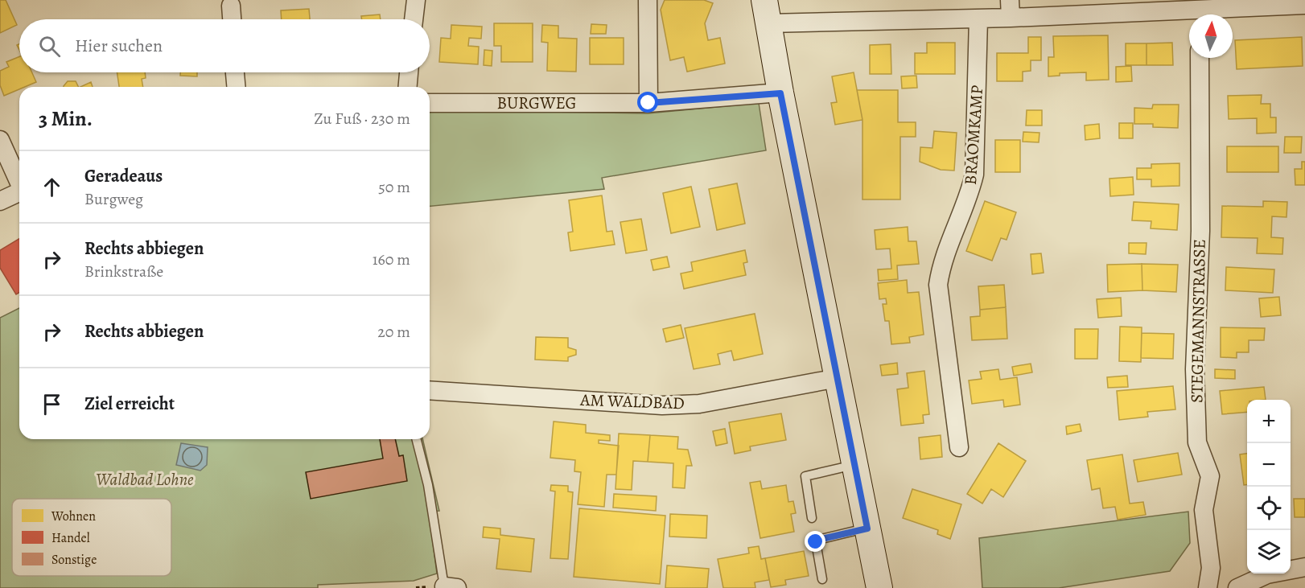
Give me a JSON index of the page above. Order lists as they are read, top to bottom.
{
  "streets": {
    "street": [
      "BURGWEG",
      "BRAOMKAMP",
      "STEGEMANNSTRASSE",
      "AM WALDBAD"
    ]
  },
  "parks": ["Waldbad Lohne"],
  "legend": ["Wohnen", "Handel", "Sonstige"],
  "north": "top",
  "page": {
    "search": "Hier suchen",
    "heading": ["3 Min.", "Zu Fuß · 230 m"],
    "list": [
      ["Geradeaus", "Burgweg", "50 m"],
      ["Rechts abbiegen", "Brinkstraße", "160 m"],
      ["Rechts abbiegen", "20 m"],
      "Ziel erreicht"
    ],
    "map_buttons": ["+", "−"]
  }
}
